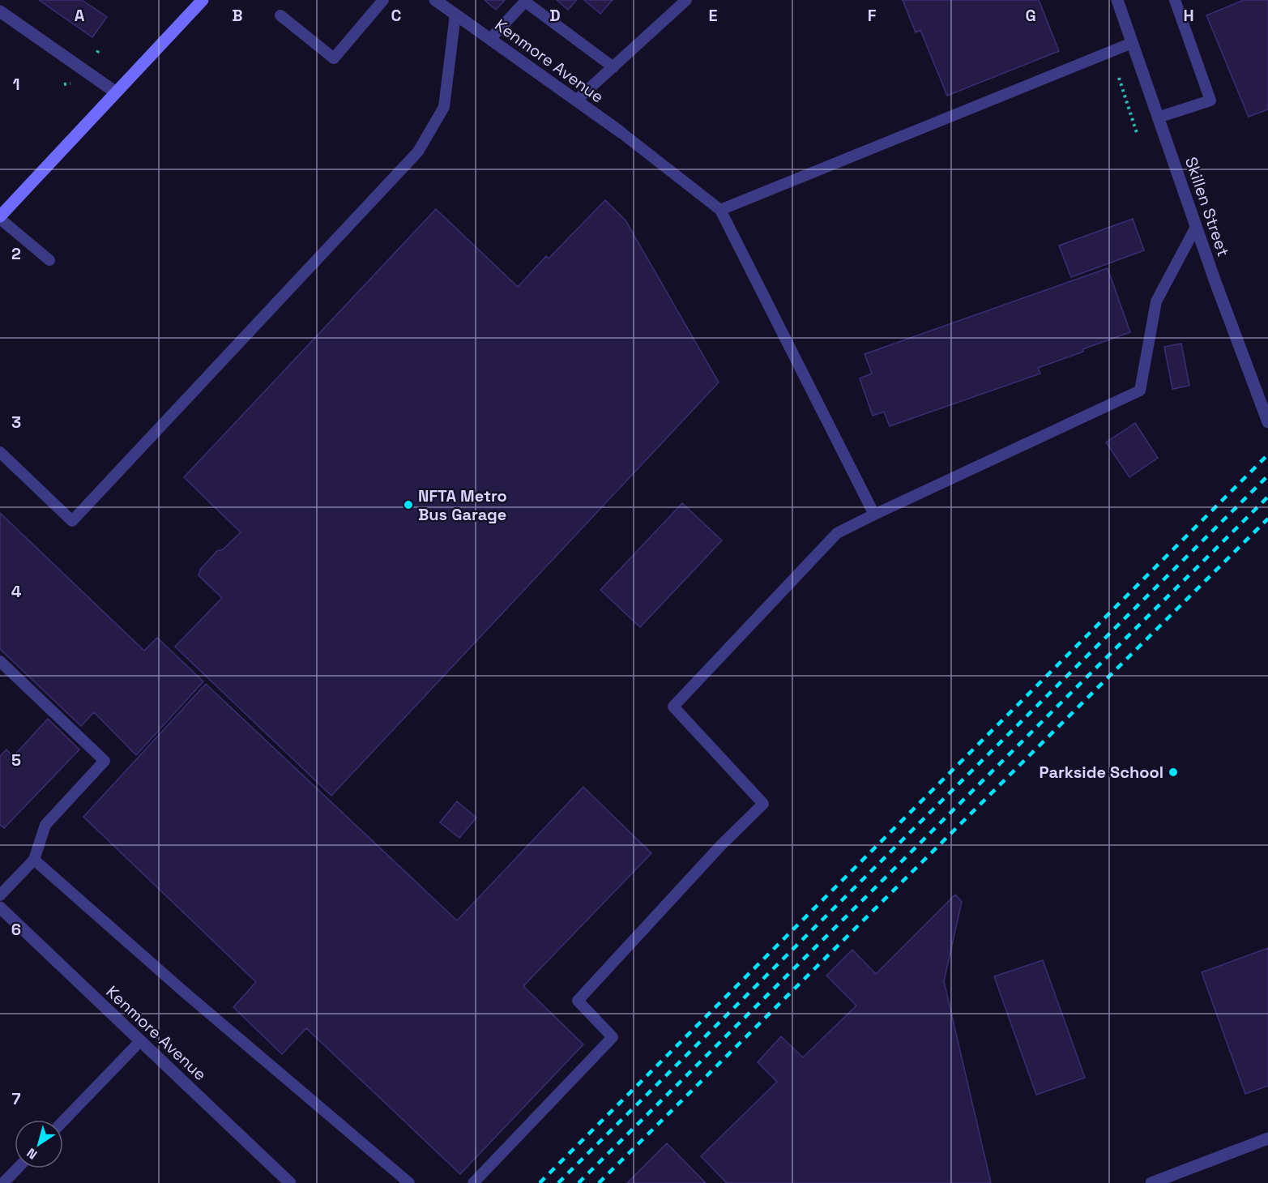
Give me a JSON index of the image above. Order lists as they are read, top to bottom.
{
  "streets": {
    "street": ["Kenmore Avenue", "Skillen Street"]
  },
  "places": ["NFTA Metro Bus Garage", "Parkside School"],
  "north": "bottom left",
  "grid": {
    "columns": [
      "A",
      "B",
      "C",
      "D",
      "E",
      "F",
      "G",
      "H"
    ],
    "rows": [
      "1",
      "2",
      "3",
      "4",
      "5",
      "6",
      "7"
    ]
  }
}
